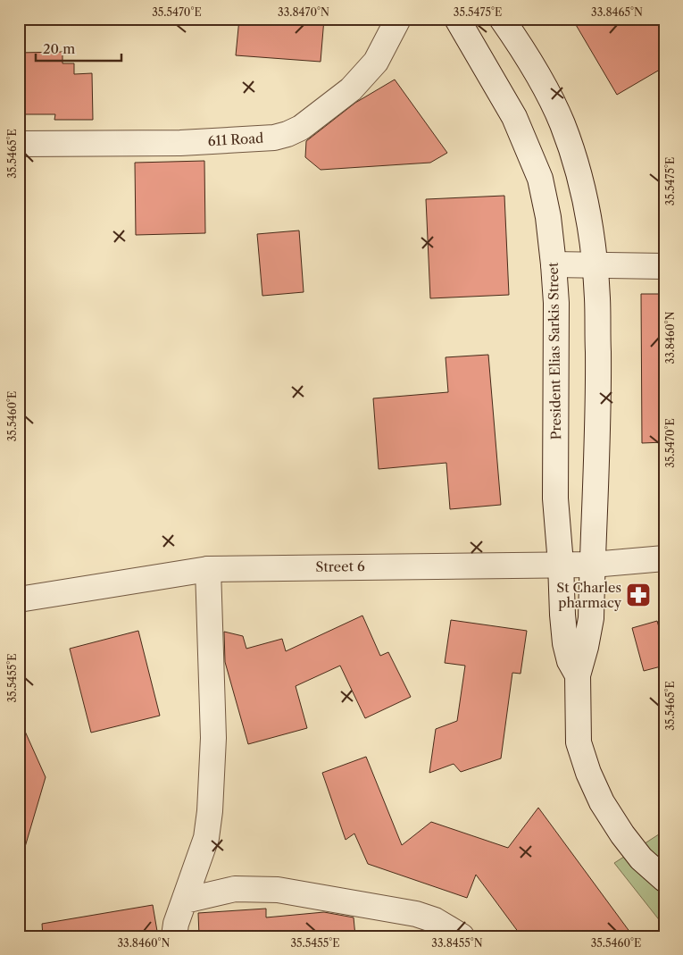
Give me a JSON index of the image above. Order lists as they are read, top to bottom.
{
  "streets": {
    "street": ["611 Road", "President Elias Sarkis Street", "Street 6"]
  },
  "crossings": [
    ["President Elias Sarkis Street", "Street 6"]
  ],
  "places": {
    "pharmacy": ["St Charles pharmacy"]
  },
  "scale_bar": "20 m",
  "coordinates": [
    "35.5470°E",
    "33.8470°N",
    "35.5475°E",
    "33.8465°N",
    "35.5465°E",
    "33.8460°N",
    "35.5460°E",
    "35.5455°E",
    "33.8455°N"
  ]
}
